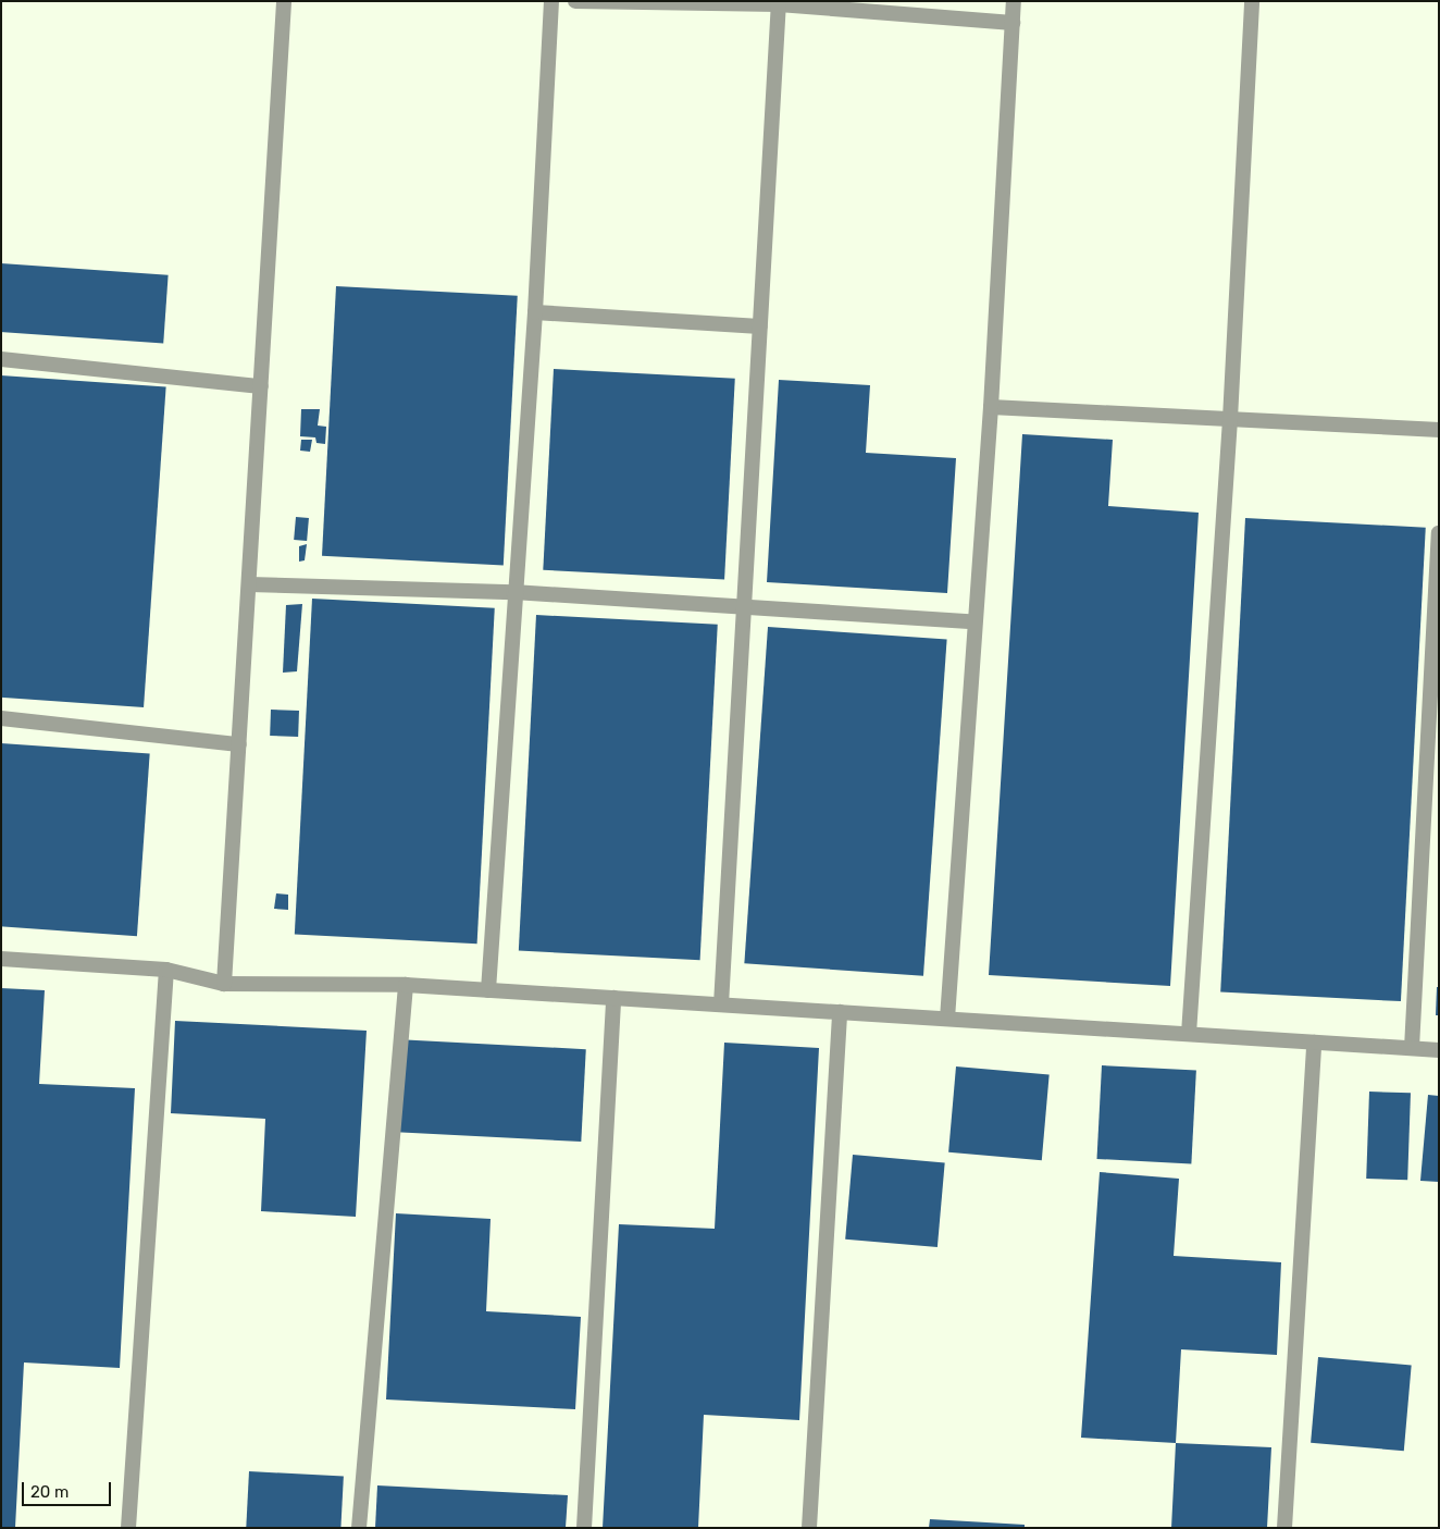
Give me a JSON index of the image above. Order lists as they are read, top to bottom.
{
  "scale_bar": "20 m"
}
